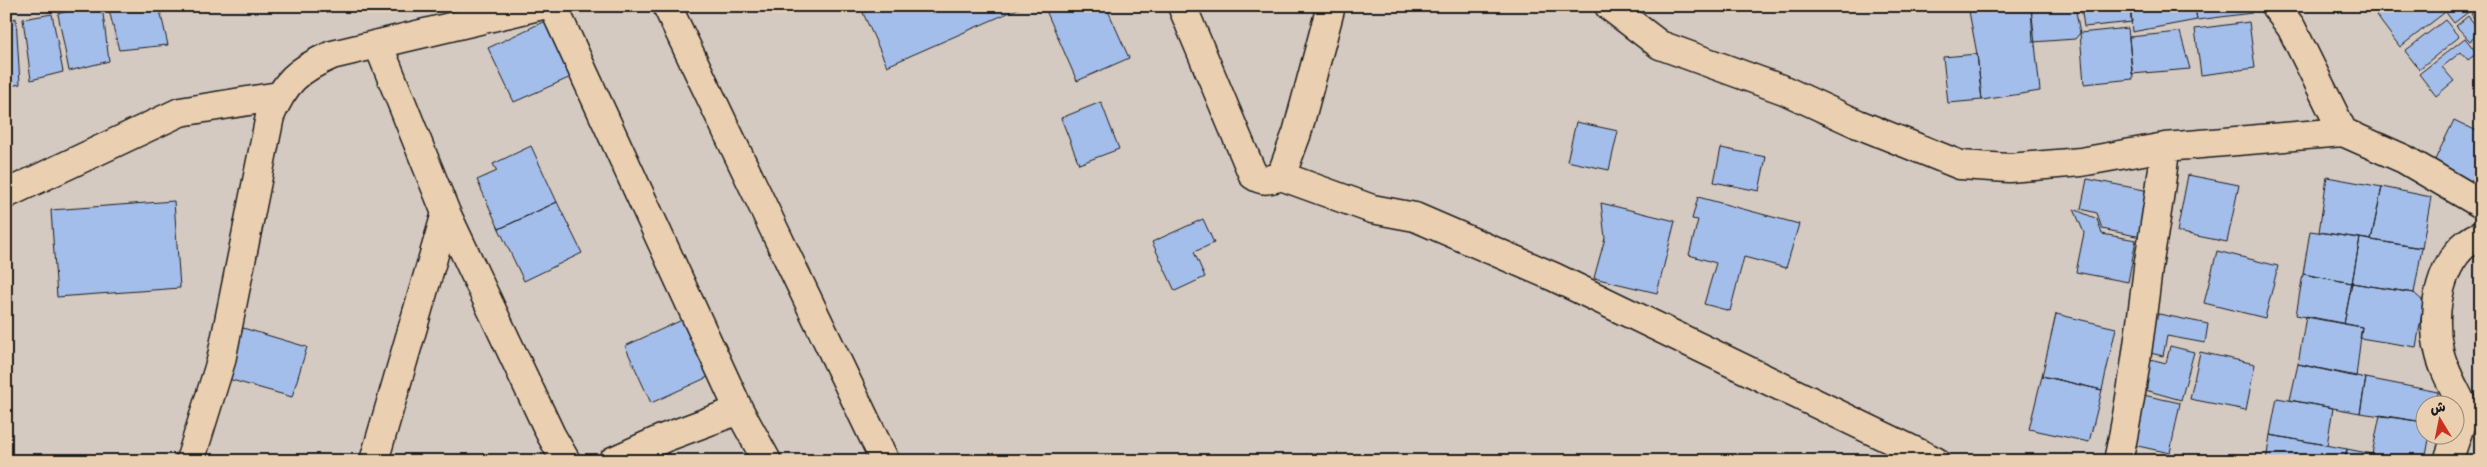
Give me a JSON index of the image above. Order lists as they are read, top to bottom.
{
  "north": "top"
}
